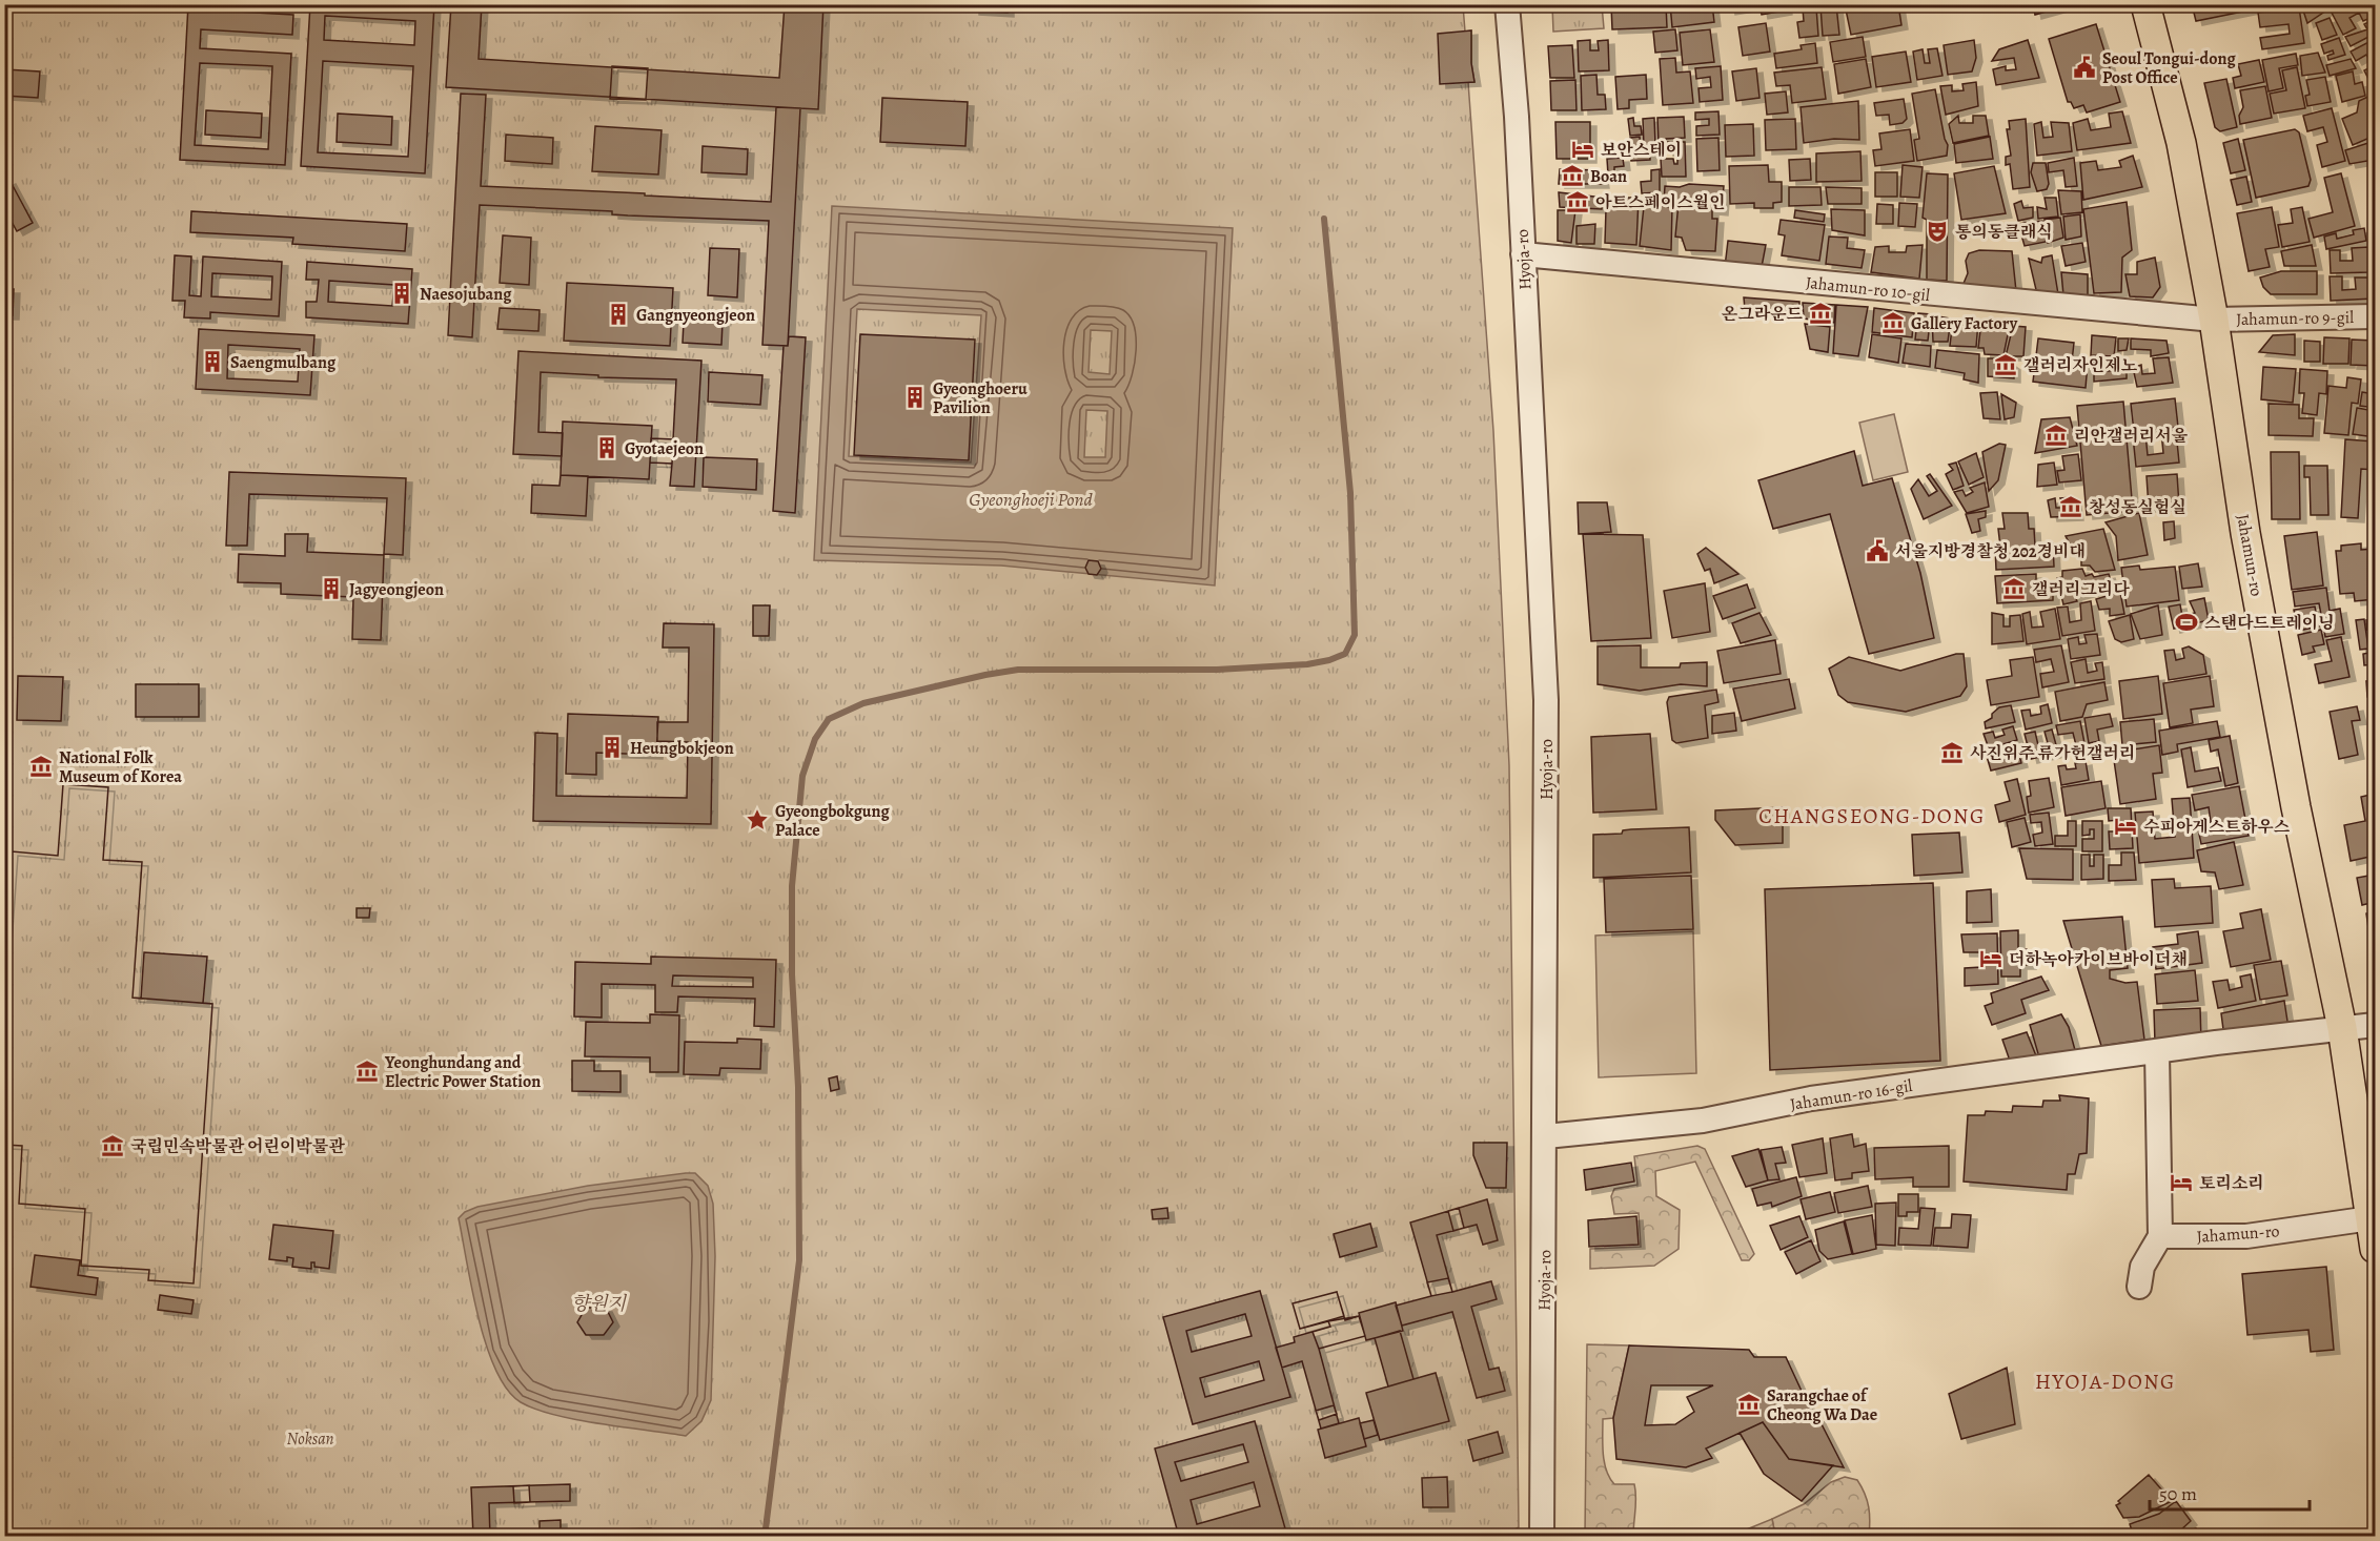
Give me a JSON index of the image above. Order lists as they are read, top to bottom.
{
  "streets": {
    "main road": ["Jahamun-ro"],
    "street": [
      "Hyoja-ro",
      "Jahamun-ro 10-gil",
      "Jahamun-ro 9-gil",
      "Jahamun-ro 16-gil"
    ]
  },
  "crossings": [
    ["Hyoja-ro", "Jahamun-ro 10-gil"],
    ["Hyoja-ro", "Jahamun-ro 16-gil"],
    ["Jahamun-ro 10-gil", "Jahamun-ro 9-gil"],
    ["Jahamun-ro 10-gil", "Jahamun-ro"],
    ["Jahamun-ro 9-gil", "Jahamun-ro"],
    ["Jahamun-ro", "Jahamun-ro 16-gil"]
  ],
  "districts": ["CHANGSEONG-DONG", "HYOJA-DONG"],
  "water": ["Gyeonghoeji Pond", "향원지"],
  "parks": ["Noksan"],
  "places": {
    "public building": ["Seoul Tongui-dong Post Office", "서울지방경찰청 202경비대"],
    "hotel": [
      "보안스테이",
      "수피아게스트하우스",
      "더하녹아카이브바이더채",
      "토리소리"
    ],
    "museum": [
      "Boan",
      "아트스페이스월인",
      "온그라운드",
      "Gallery Factory",
      "갤러리자인제노",
      "리안갤러리서울",
      "창성동실험실",
      "갤러리그리다",
      "사진위주 류가헌갤러리",
      "National Folk Museum of Korea",
      "Yeonghundang and Electric Power Station",
      "국립민속박물관 어린이박물관",
      "Sarangchae of Cheong Wa Dae"
    ],
    "theatre": ["통의동클래식"],
    "building": [
      "Naesojubang",
      "Gangnyeongjeon",
      "Saengmulbang",
      "Gyeonghoeru Pavilion",
      "Gyotaejeon",
      "Jagyeongjeon",
      "Heungbokjeon"
    ],
    "sports": ["스탠다드트레이닝"],
    "place": ["Gyeongbokgung Palace"]
  },
  "scale_bar": "50 m"
}
